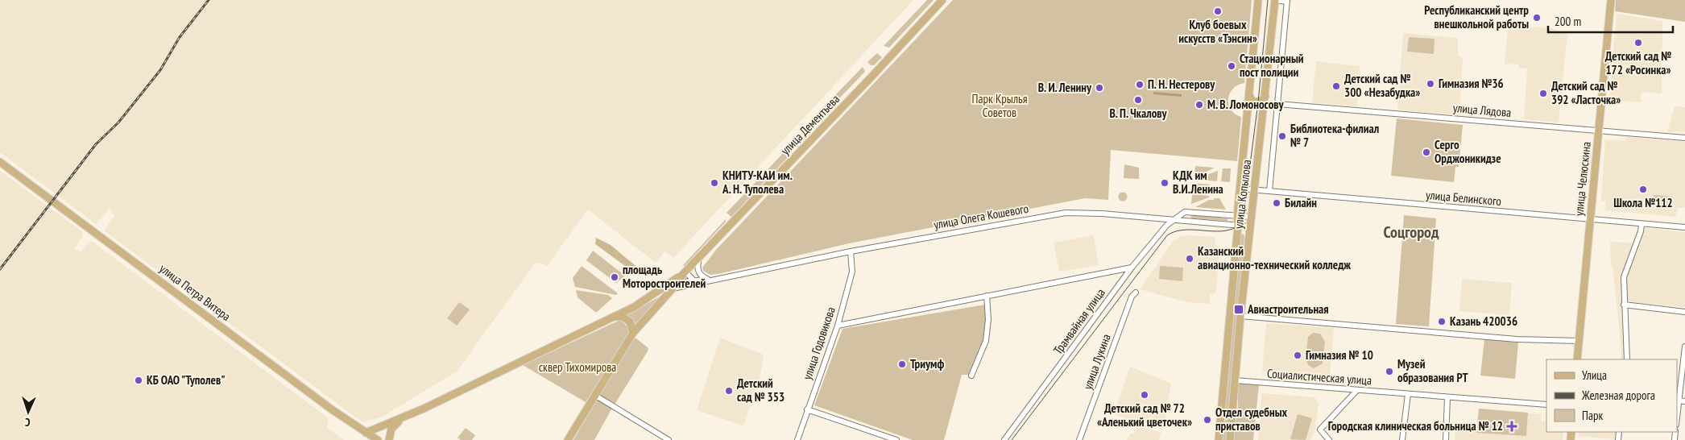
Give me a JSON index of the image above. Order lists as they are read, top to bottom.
{
  "streets": {
    "main road": [
      "улица Дементьева",
      "улица Челюскина",
      "улица Копылова",
      "улица Петра Витера"
    ],
    "street": [
      "улица Лядова",
      "улица Белинского",
      "улица Олега Кошевого",
      "Трамвайная улица",
      "улица Годовикова",
      "улица Лукина",
      "Социалистическая улица"
    ]
  },
  "crossings": [
    ["улица Лядова", "улица Челюскина"],
    ["улица Лядова", "улица Копылова"],
    ["улица Дементьева", "улица Олега Кошевого"],
    ["улица Челюскина", "улица Белинского"],
    ["улица Копылова", "улица Белинского"],
    ["улица Копылова", "улица Олега Кошевого"],
    ["улица Копылова", "Социалистическая улица"],
    ["улица Олега Кошевого", "Трамвайная улица"],
    ["улица Олега Кошевого", "улица Годовикова"]
  ],
  "districts": ["Соцгород"],
  "parks": ["Парк Крылья Советов", "сквер Тихомирова"],
  "places": {
    "other": [
      "Клуб боевых искусств «Тэнсин»",
      "Республиканский центр внешкольной работы",
      "Детский сад № 172 «Росинка»",
      "Стационарный пост полиции",
      "Гимназия №36",
      "П. Н. Нестерову",
      "Детский сад № 300 «Незабудка»",
      "В. И. Ленину",
      "Детский сад № 392 «Ласточка»",
      "В. П. Чкалову",
      "М. В. Ломоносову",
      "Библиотека-филиал № 7",
      "Серго Орджоникидзе",
      "КНИТУ-КАИ им. А. Н. Туполева",
      "КДК им В.И.Ленина",
      "Школа №112",
      "Билайн",
      "Казанский авиационно-технический колледж",
      "площадь Моторостроителей",
      "Казань 420036",
      "Гимназия № 10",
      "Триумф",
      "Музей образования РТ",
      "КБ ОАО \"Туполев\"",
      "Детский сад № 353",
      "Детский сад № 72 «Аленький цветочек»",
      "Отдел судебных приставов"
    ],
    "transit": ["Авиастроительная"],
    "health": ["Городская клиническая больница № 12"]
  },
  "legend": ["Улица", "Железная дорога", "Парк"],
  "scale_bar": "200 m",
  "north": "bottom"
}
